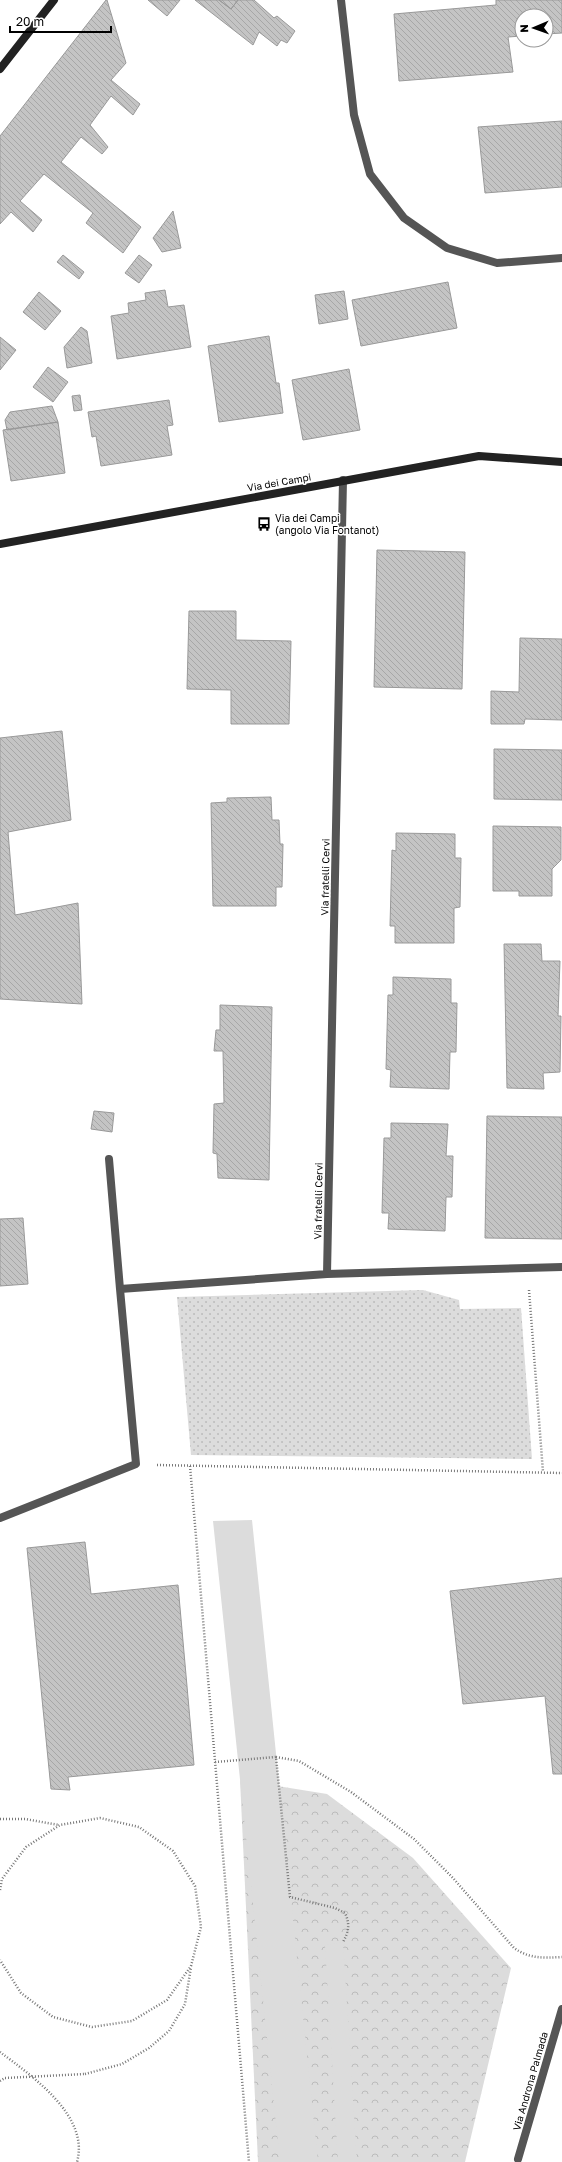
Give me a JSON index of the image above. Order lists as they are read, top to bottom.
{
  "streets": {
    "street": ["Via dei Campi", "Via fratelli Cervi", "Via Androna Palmada"]
  },
  "crossings": [
    ["Via dei Campi", "Via fratelli Cervi"]
  ],
  "places": {
    "bus stop": ["Via dei Campi (angolo Via Fontanot)"]
  },
  "scale_bar": "20 m",
  "north": "left"
}
